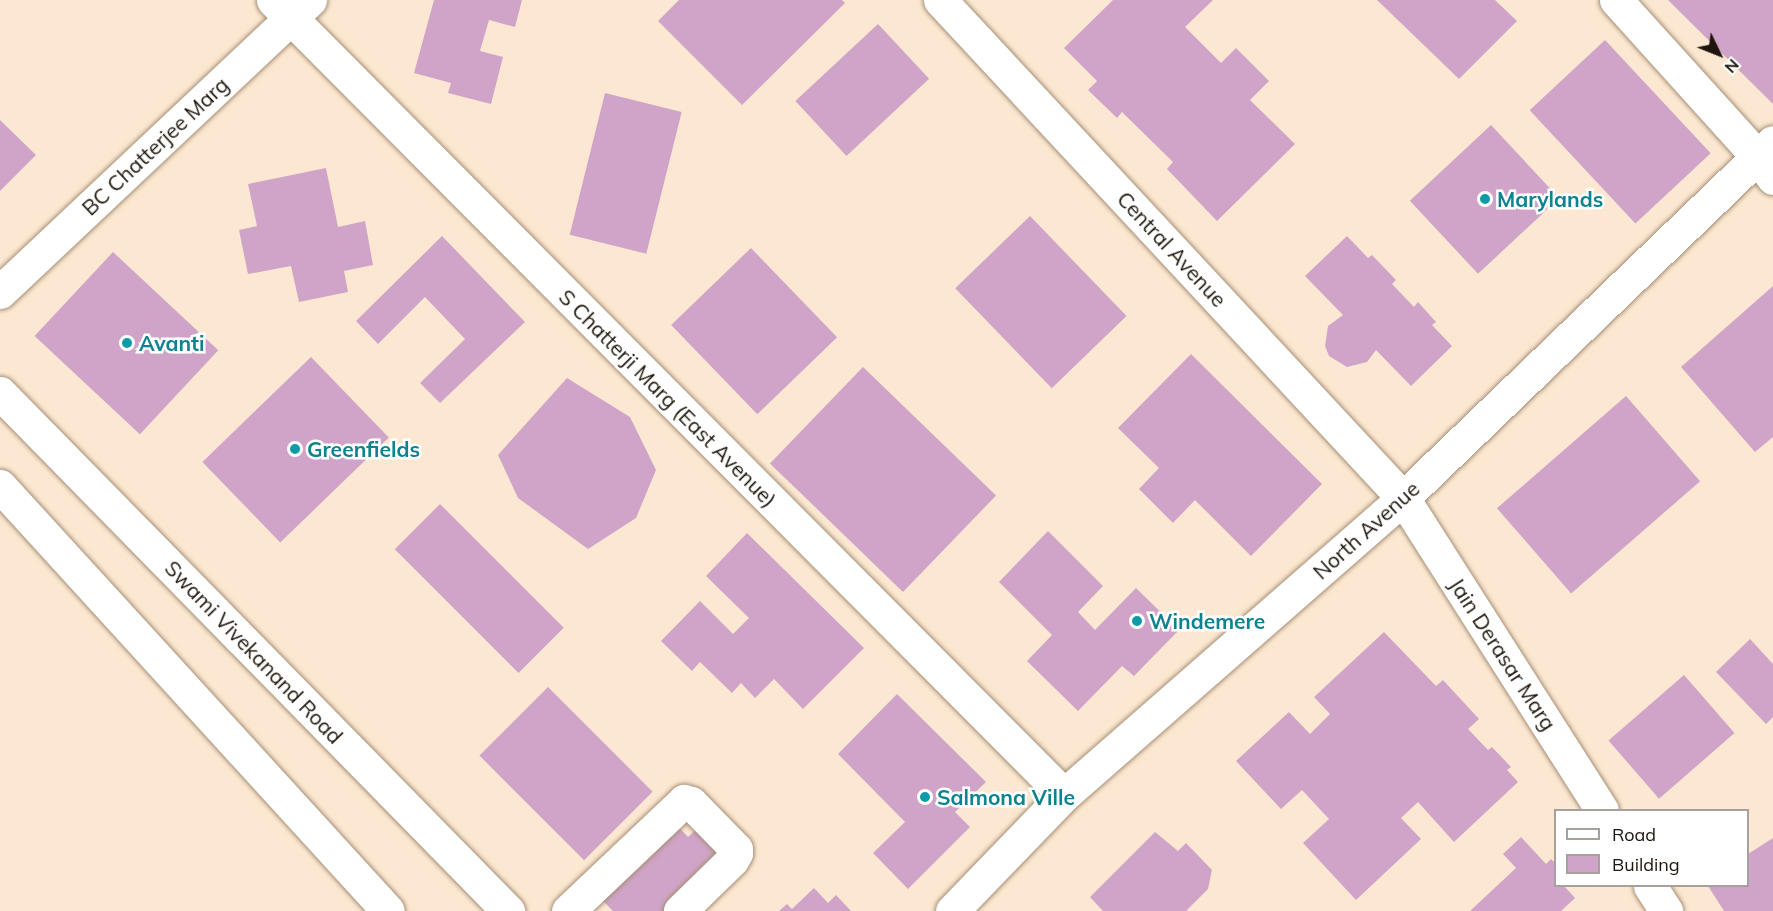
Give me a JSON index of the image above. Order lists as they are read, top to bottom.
{
  "streets": {
    "street": [
      "BC Chatterjee Marg",
      "Central Avenue",
      "S Chatterji Marg (East Avenue)",
      "North Avenue",
      "Swami Vivekanand Road",
      "Jain Derasar Marg"
    ]
  },
  "crossings": [
    ["BC Chatterjee Marg", "S Chatterji Marg (East Avenue)"],
    ["Central Avenue", "North Avenue"],
    ["Central Avenue", "Jain Derasar Marg"],
    ["S Chatterji Marg (East Avenue)", "North Avenue"],
    ["North Avenue", "Jain Derasar Marg"]
  ],
  "places": [
    "Marylands",
    "Avanti",
    "Greenfields",
    "Windemere",
    "Salmona Ville"
  ],
  "legend": ["Road", "Building"],
  "north": "bottom right"
}
